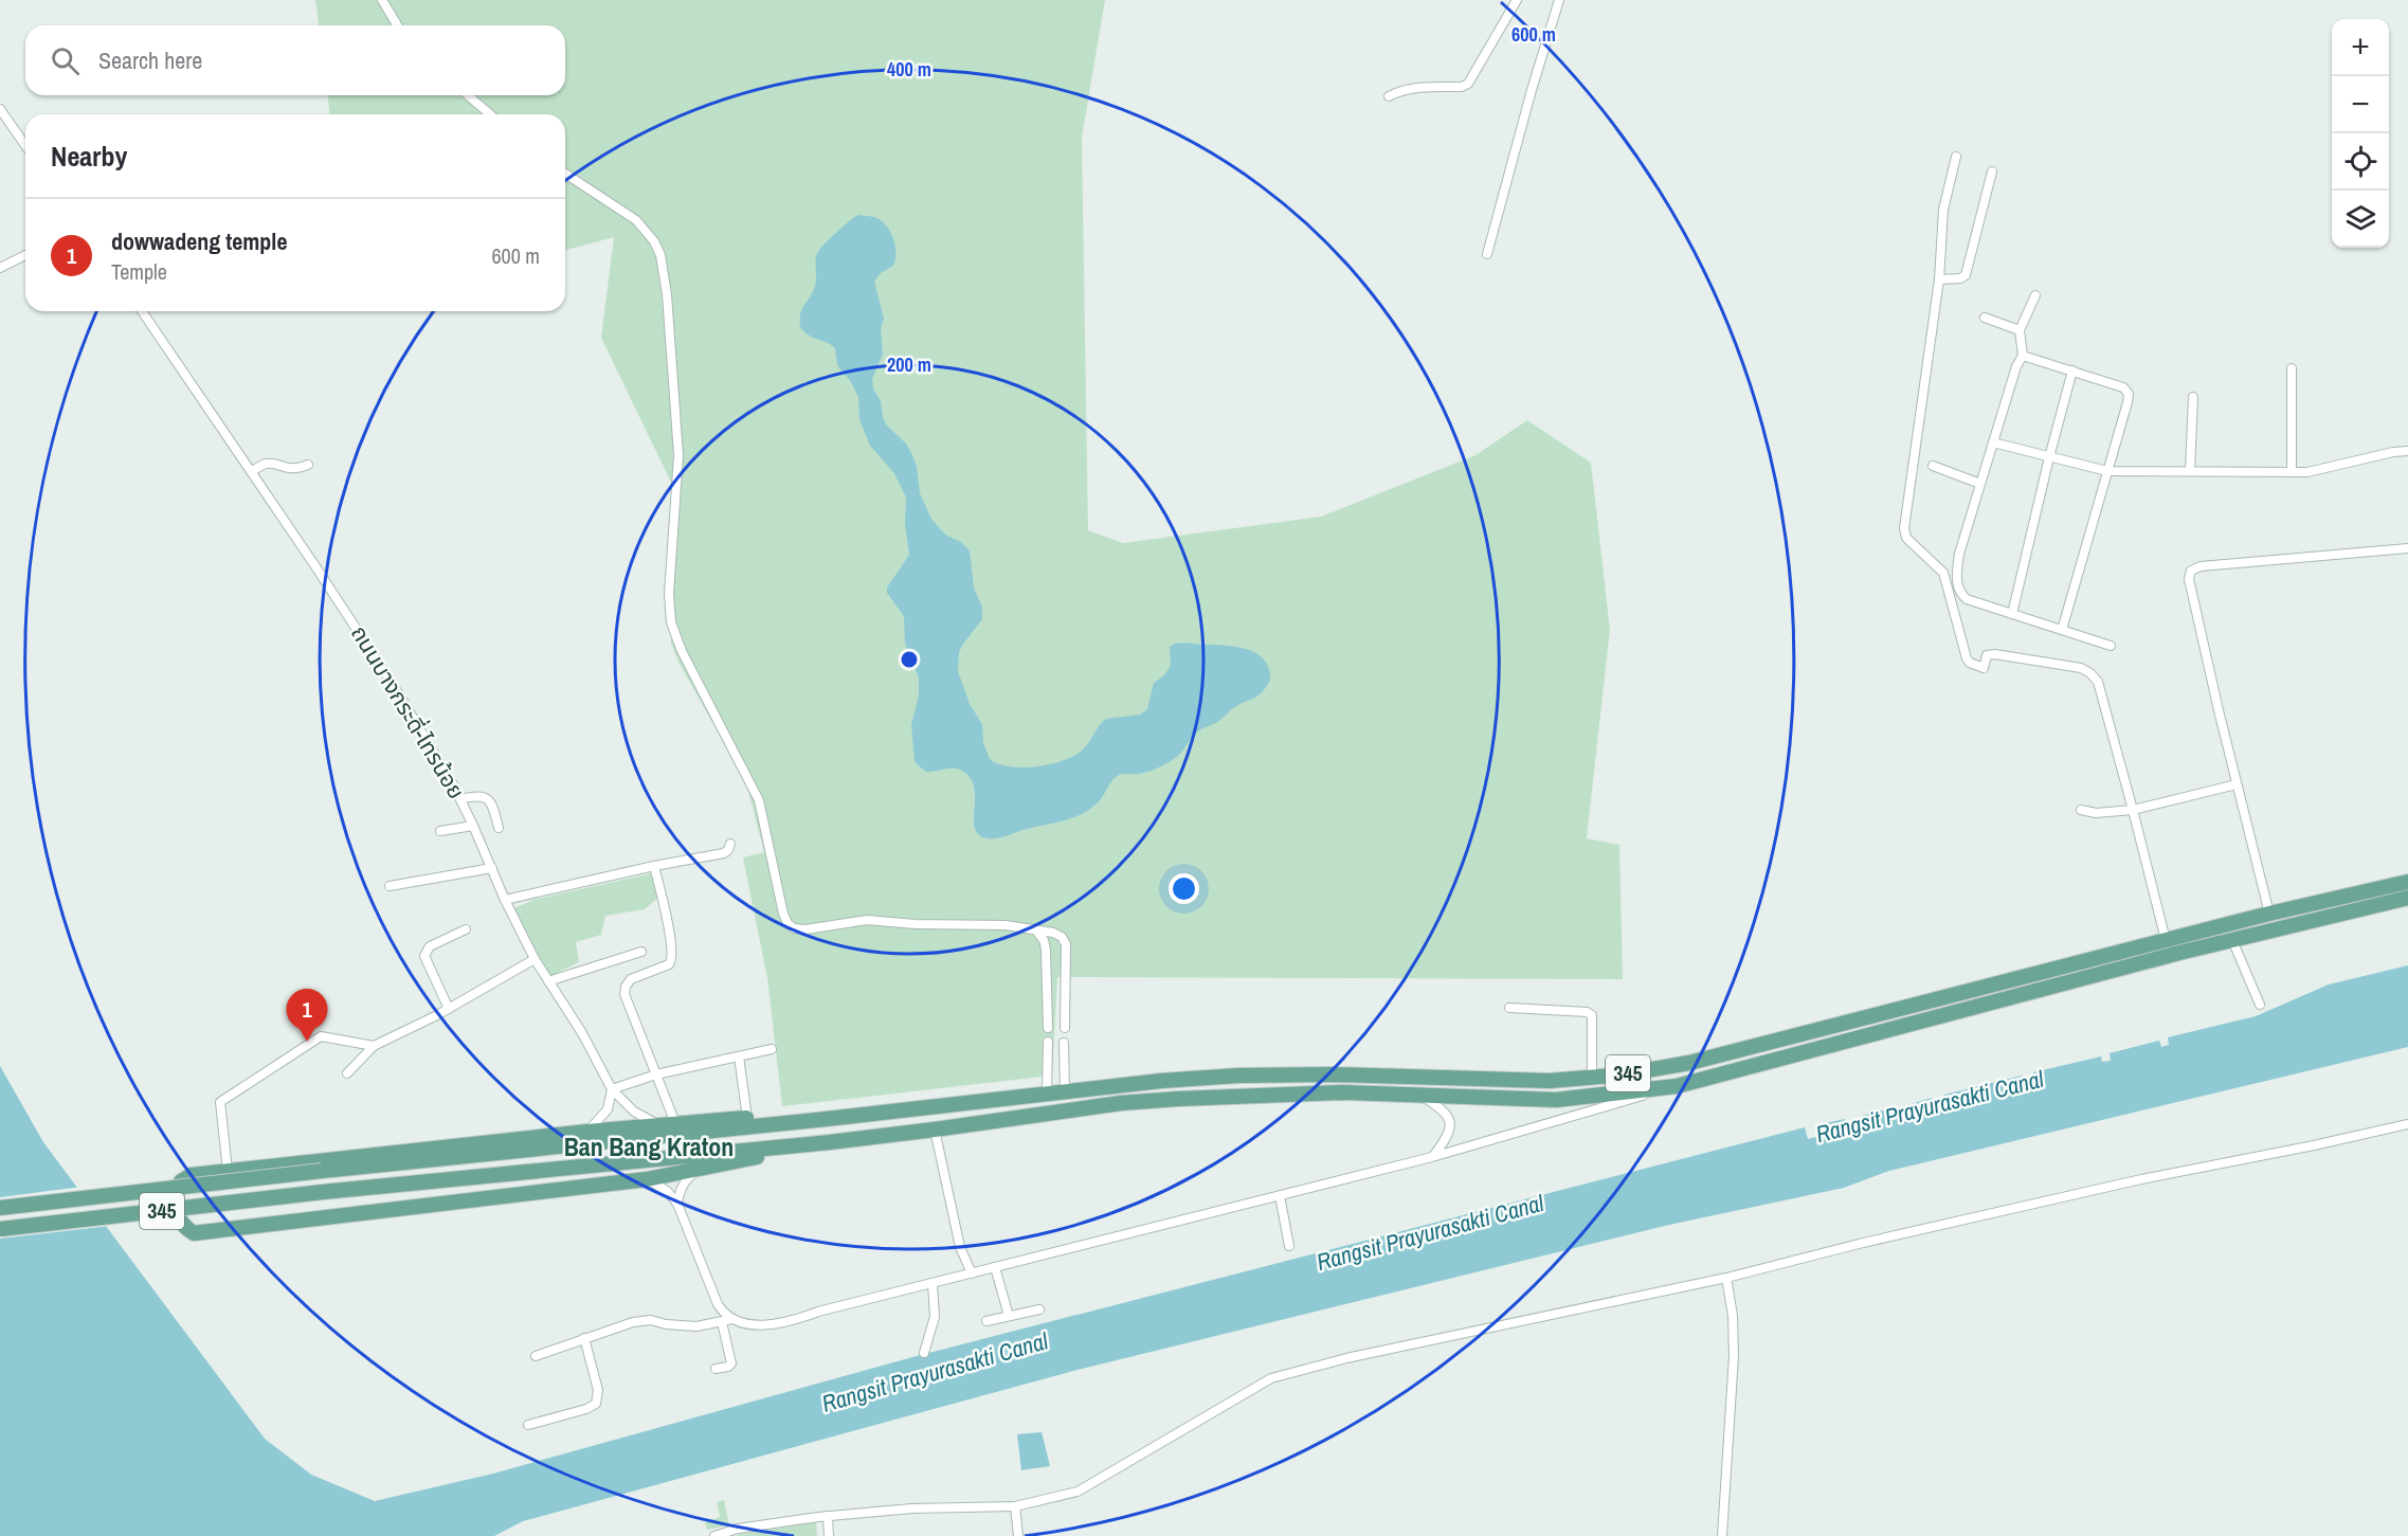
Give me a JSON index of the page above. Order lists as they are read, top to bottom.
{
  "streets": {
    "main road": ["345"],
    "street": ["ถนนบางกระดี่-ไทรน้อย"]
  },
  "districts": ["Ban Bang Kraton"],
  "water": ["Rangsit Prayurasakti Canal"],
  "page": {
    "map_buttons": ["+", "−"],
    "search": "Search here",
    "heading": "Nearby",
    "list": [
      {
        "mark": "1",
        "name": "dowwadeng temple",
        "note": "Temple",
        "value": "600 m"
      }
    ],
    "pins": "1"
  },
  "rings": ["600 m", "400 m", "200 m"]
}
